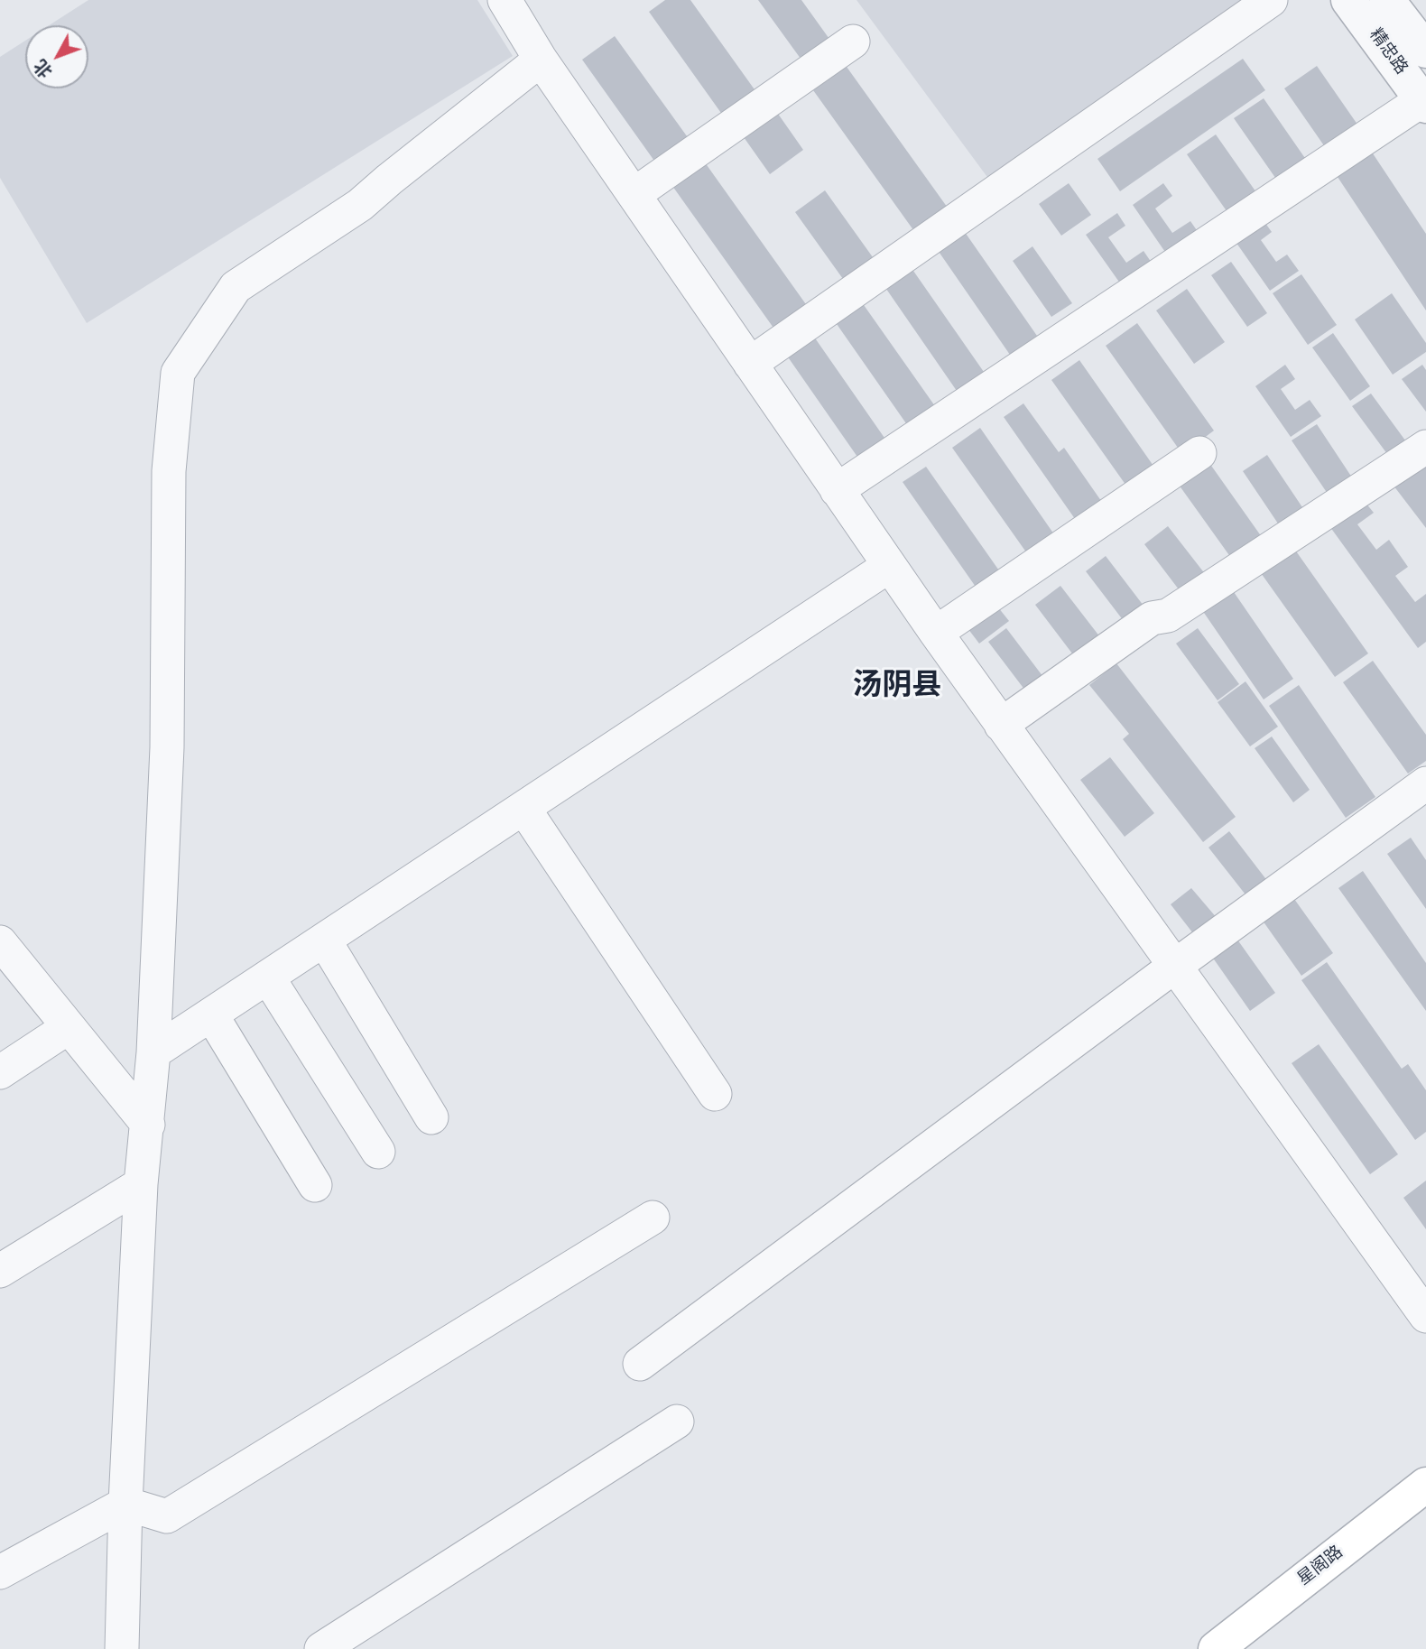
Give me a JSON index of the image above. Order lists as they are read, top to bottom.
{
  "streets": {
    "main road": ["星阁路"],
    "street": ["精忠路"]
  },
  "districts": ["汤阴县"],
  "north": "bottom left"
}
